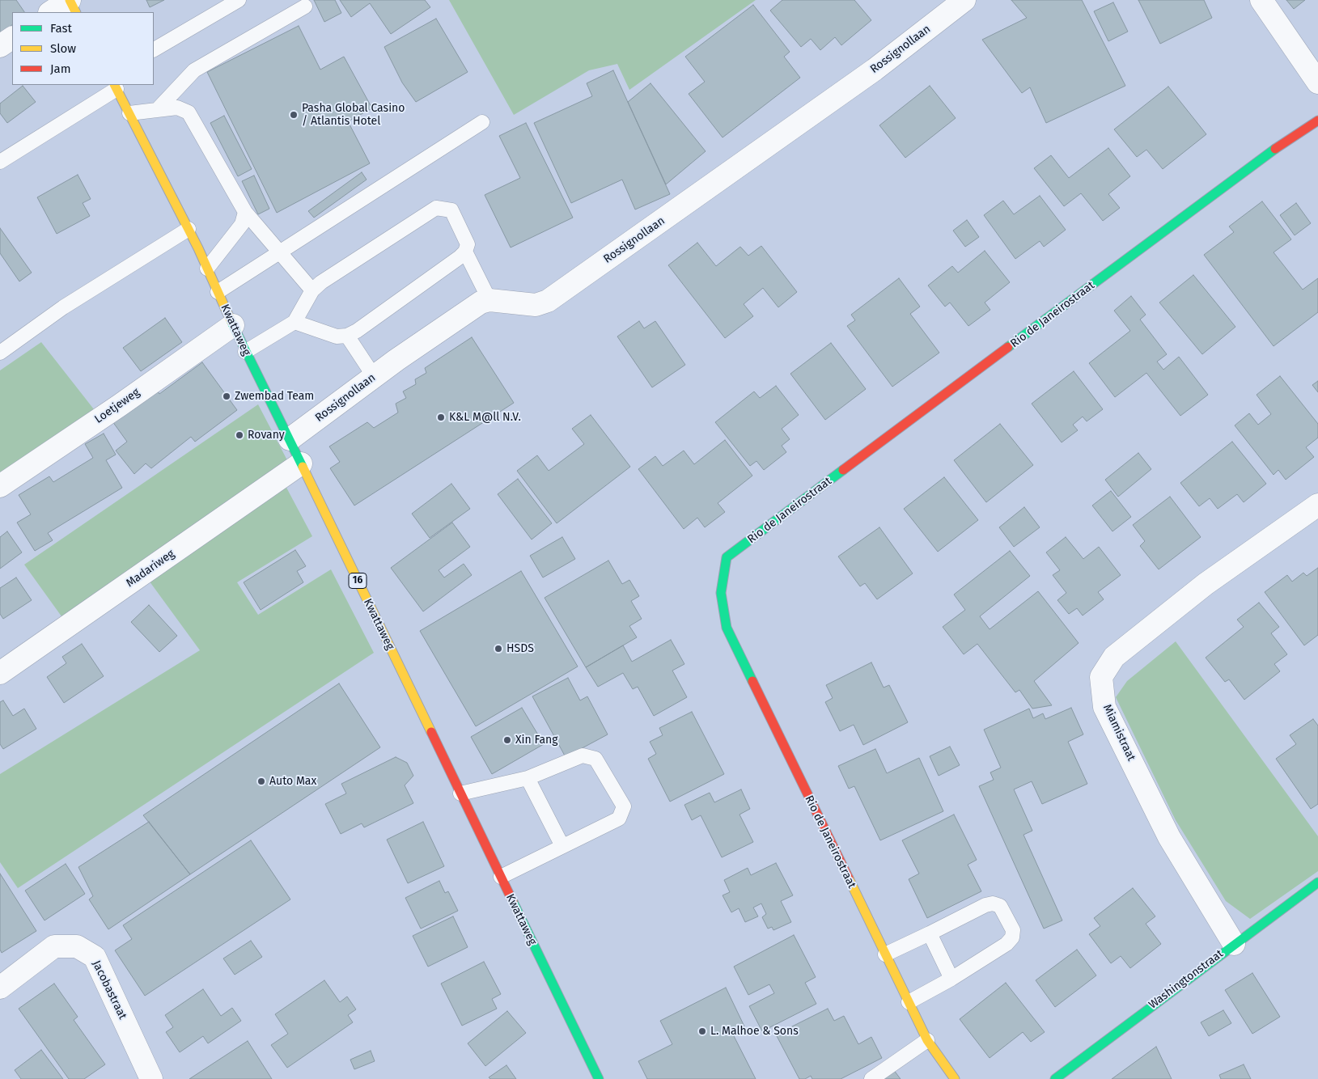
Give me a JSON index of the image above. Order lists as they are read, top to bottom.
{
  "streets": {
    "street": [
      "Rossignollaan",
      "Rio de Janeirostraat",
      "Kwattaweg",
      "Loetjeweg",
      "Madariweg",
      "16",
      "Miamistraat",
      "Washingtonstraat",
      "Jacobastraat"
    ]
  },
  "crossings": [
    ["Rossignollaan", "Kwattaweg"],
    ["Kwattaweg", "Loetjeweg"],
    ["Kwattaweg", "Madariweg"],
    ["Miamistraat", "Washingtonstraat"]
  ],
  "places": [
    "Pasha Global Casino / Atlantis Hotel",
    "Zwembad Team",
    "K&L M@ll N.V.",
    "Rovany",
    "HSDS",
    "Xin Fang",
    "Auto Max",
    "L. Malhoe & Sons"
  ],
  "legend": ["Fast", "Slow", "Jam"]
}
